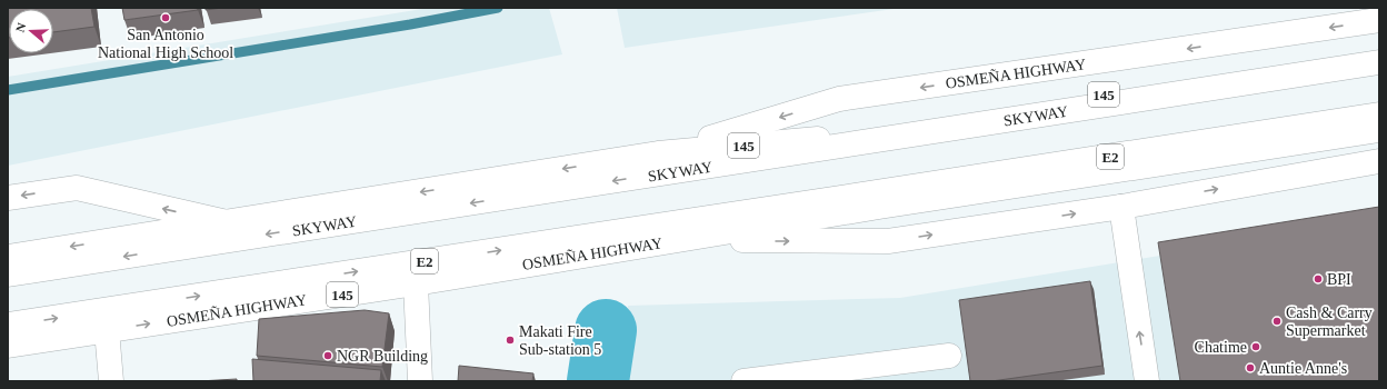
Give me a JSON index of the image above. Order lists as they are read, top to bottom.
{
  "streets": {
    "main road": [
      "OSMEÑA HIGHWAY",
      "145",
      "SKYWAY",
      "E2"
    ]
  },
  "places": [
    "San Antonio National High School",
    "BPI",
    "Cash & Carry Supermarket",
    "Makati Fire Sub-station 5",
    "Chatime",
    "NGR Building",
    "Auntie Anne's"
  ],
  "north": "left"
}
